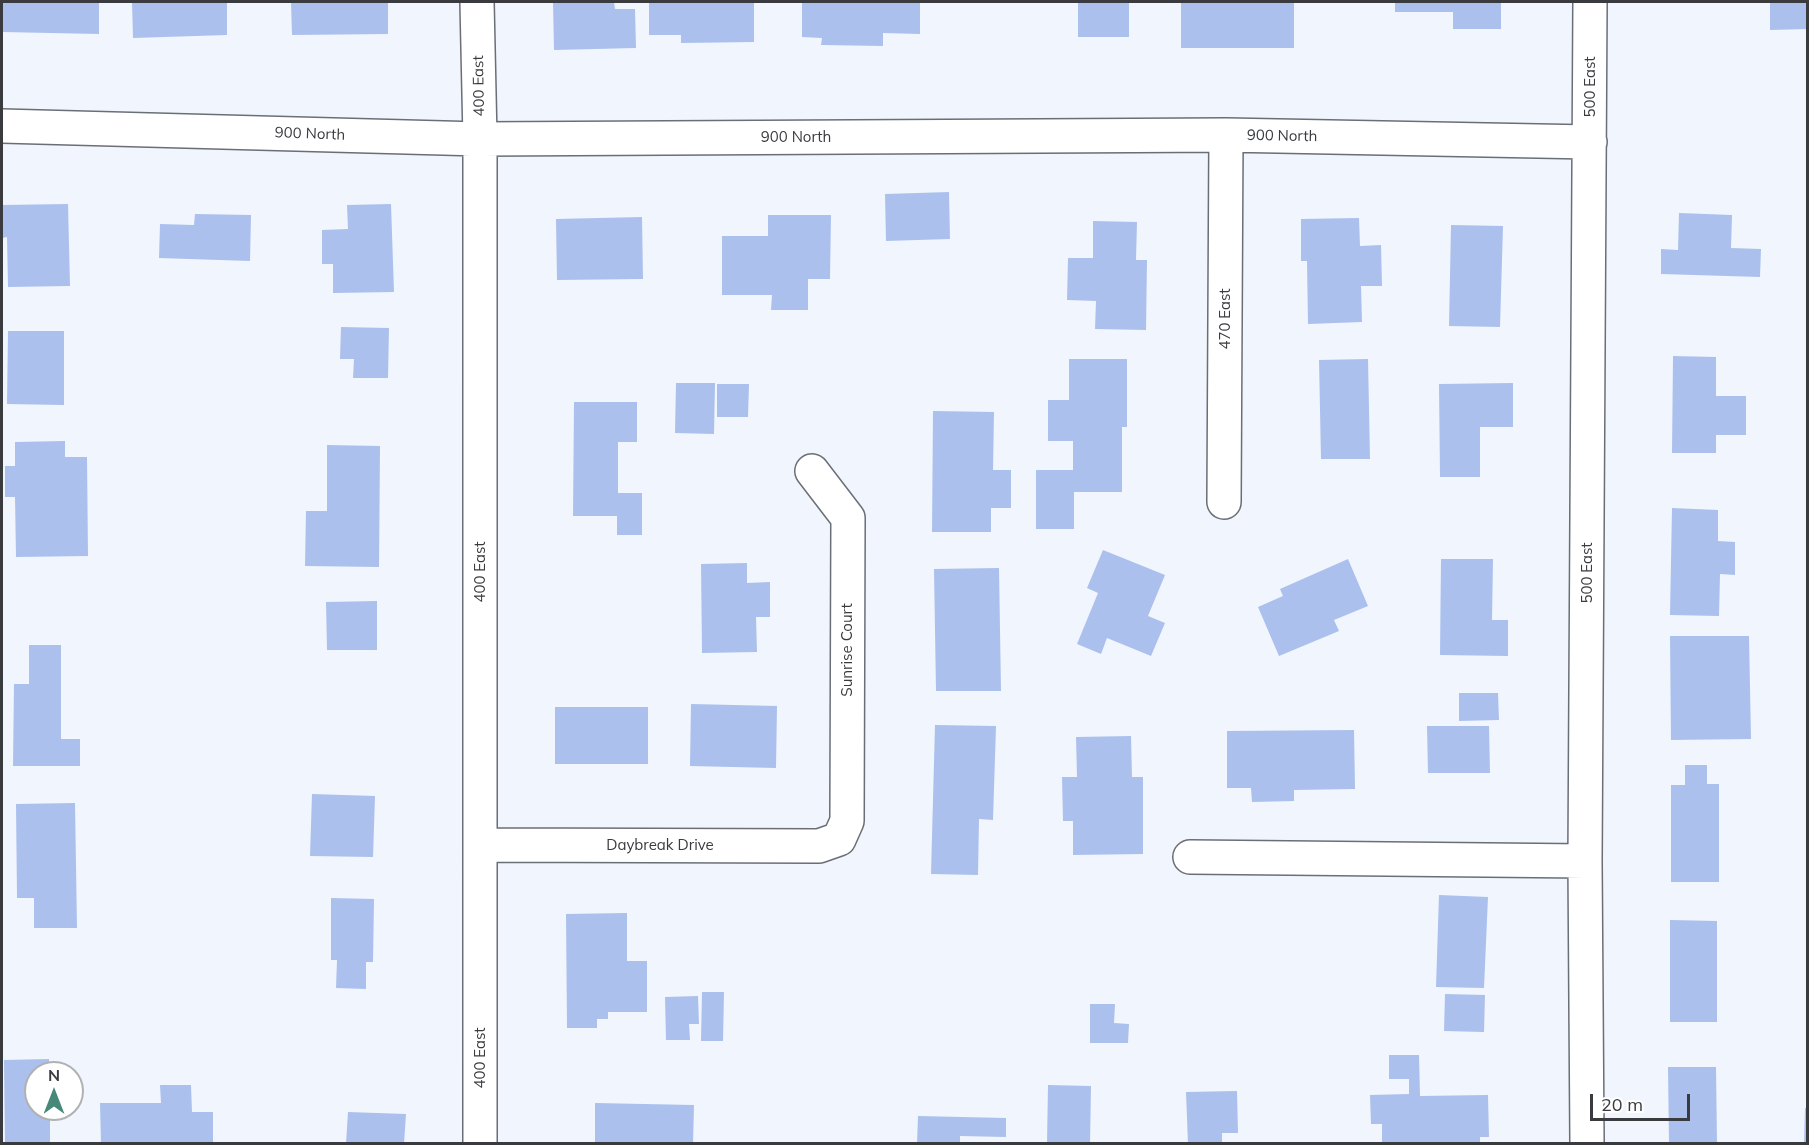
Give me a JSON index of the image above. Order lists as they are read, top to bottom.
{
  "streets": {
    "street": [
      "400 East",
      "500 East",
      "900 North",
      "470 East",
      "Sunrise Court",
      "Daybreak Drive"
    ]
  },
  "crossings": [
    ["400 East", "900 North"],
    ["400 East", "Daybreak Drive"],
    ["500 East", "900 North"],
    ["900 North", "470 East"],
    ["Sunrise Court", "Daybreak Drive"]
  ],
  "scale_bar": "20 m",
  "north": "top"
}
